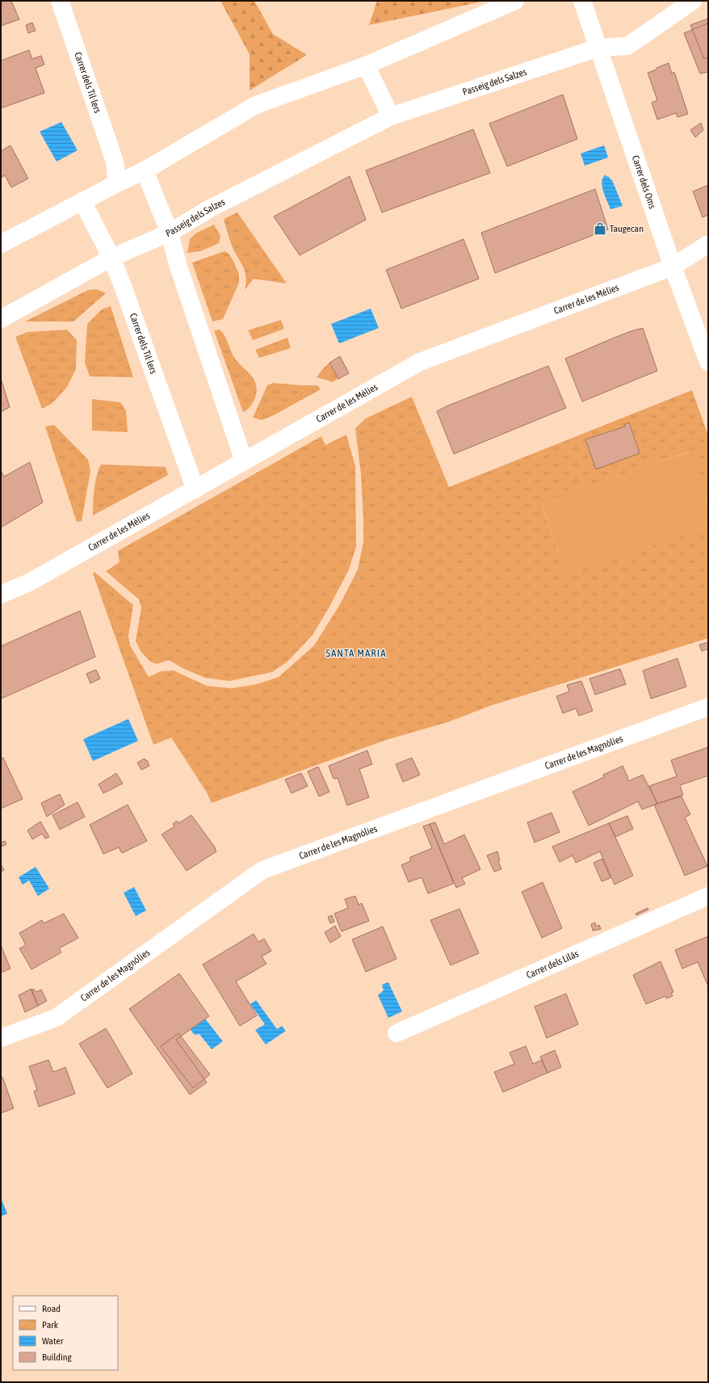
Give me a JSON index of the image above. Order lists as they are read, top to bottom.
{
  "streets": {
    "street": [
      "Carrer dels Til·lers",
      "Passeig dels Salzes",
      "Carrer dels Oms",
      "Carrer de les Mèlies",
      "Carrer de les Magnòlies",
      "Carrer dels Lilàs"
    ]
  },
  "crossings": [
    ["Carrer dels Til·lers", "Passeig dels Salzes"],
    ["Carrer dels Til·lers", "Carrer de les Mèlies"],
    ["Passeig dels Salzes", "Carrer dels Oms"],
    ["Carrer dels Oms", "Carrer de les Mèlies"]
  ],
  "districts": ["SANTA MARIA"],
  "places": {
    "shop": ["Taugecan"]
  },
  "legend": [
    "Road",
    "Park",
    "Water",
    "Building"
  ]
}
